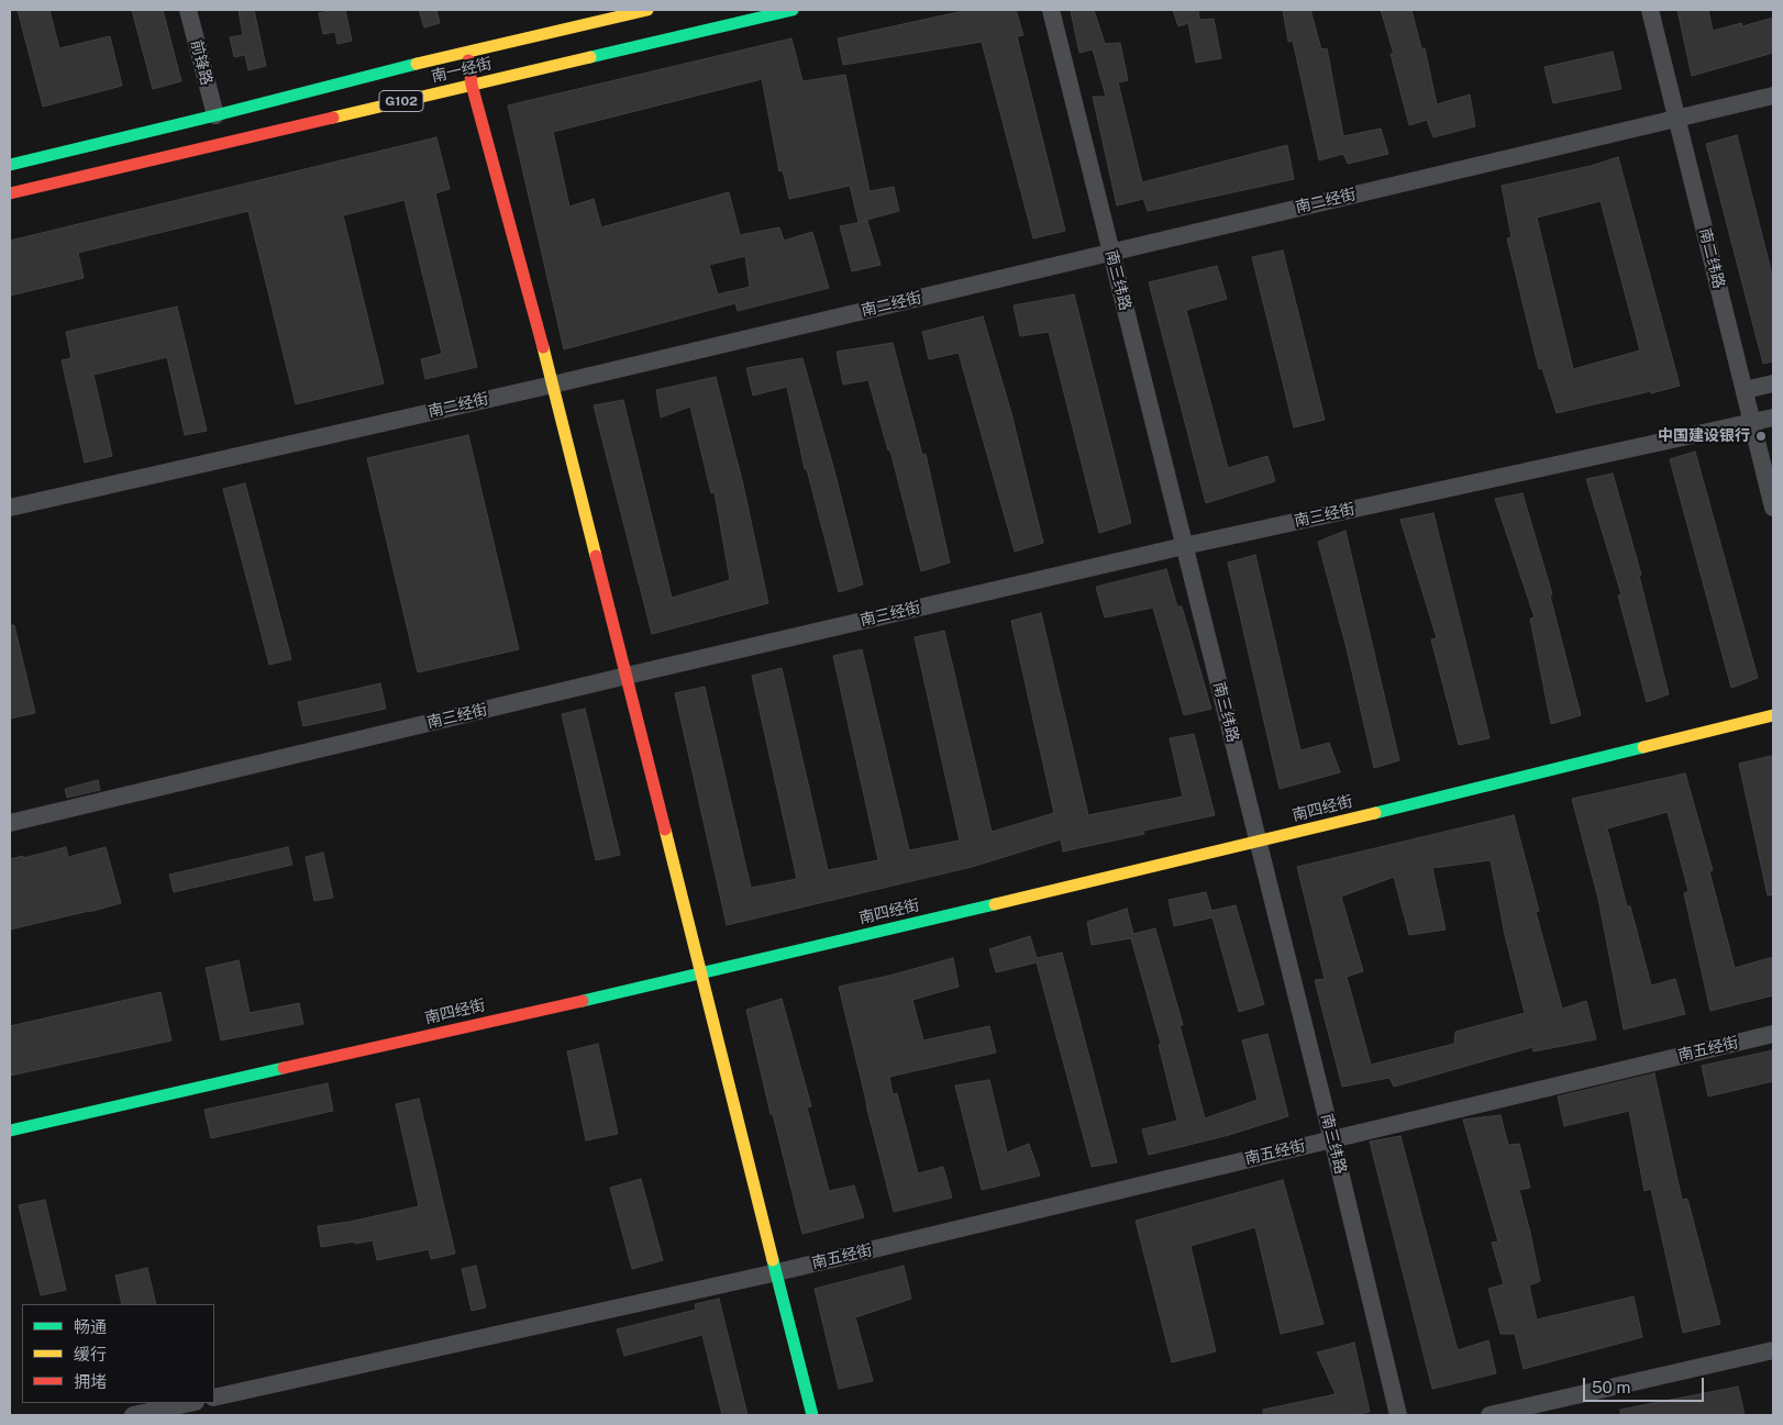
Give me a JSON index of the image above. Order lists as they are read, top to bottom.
{
  "streets": {
    "main road": ["南一经街", "G102", "南四经街"],
    "street": [
      "前锋路",
      "南二经街",
      "南二纬路",
      "南三纬路",
      "南三经街",
      "南五经街"
    ]
  },
  "crossings": [
    ["前锋路", "南一经街"],
    ["南二经街", "南二纬路"],
    ["南二经街", "南三纬路"],
    ["南二纬路", "南三经街"],
    ["南三纬路", "南三经街"],
    ["南三纬路", "南四经街"],
    ["南三纬路", "南五经街"]
  ],
  "places": ["中国建设银行"],
  "legend": ["畅通", "缓行", "拥堵"],
  "scale_bar": "50 m"
}
